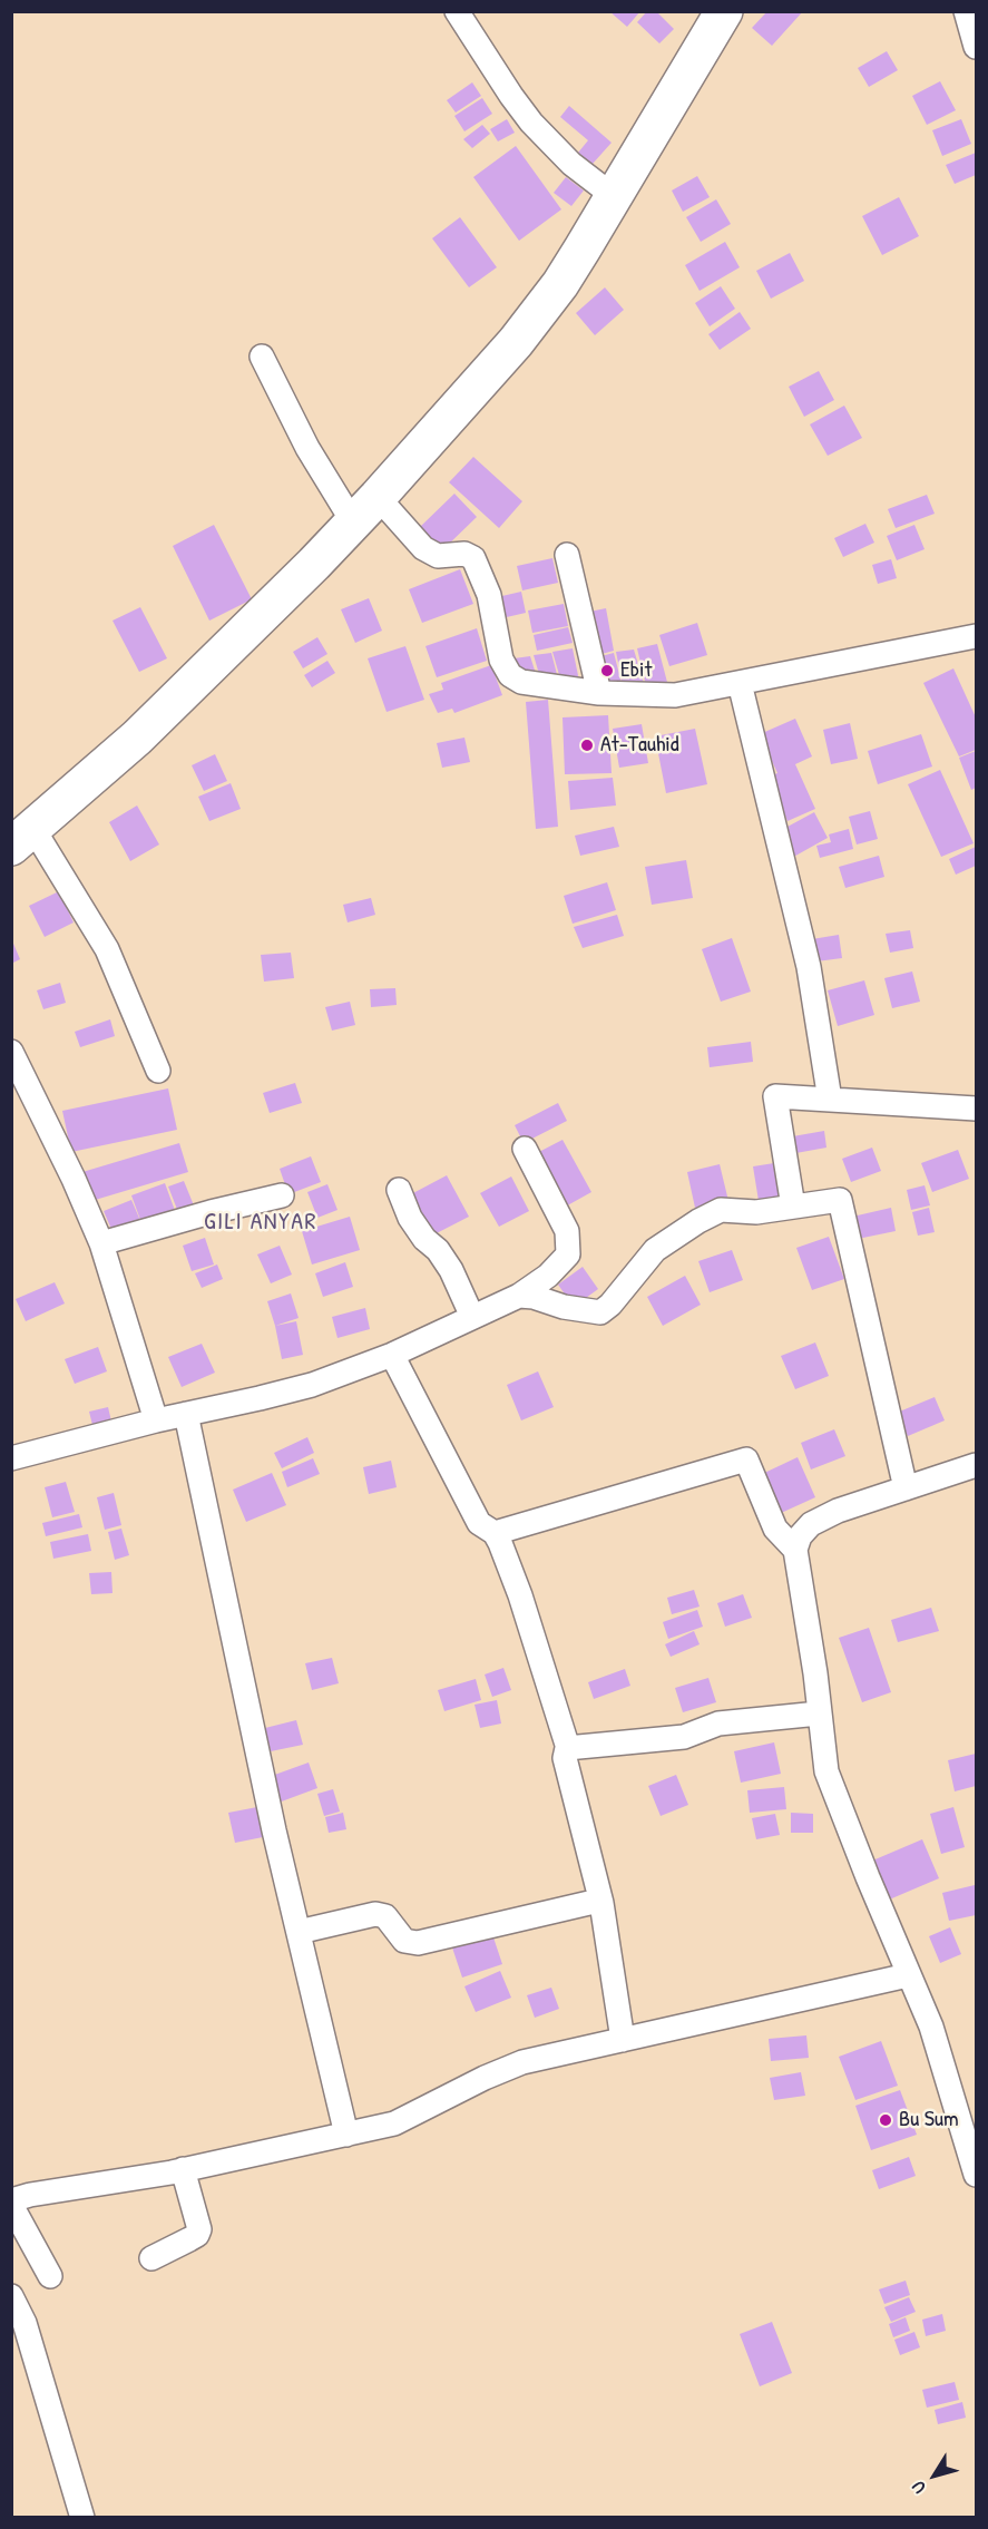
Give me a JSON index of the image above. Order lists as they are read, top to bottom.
{
  "districts": ["GILI ANYAR"],
  "places": ["Ebit", "At-Tauhid", "Bu Sum"],
  "north": "bottom left"
}
